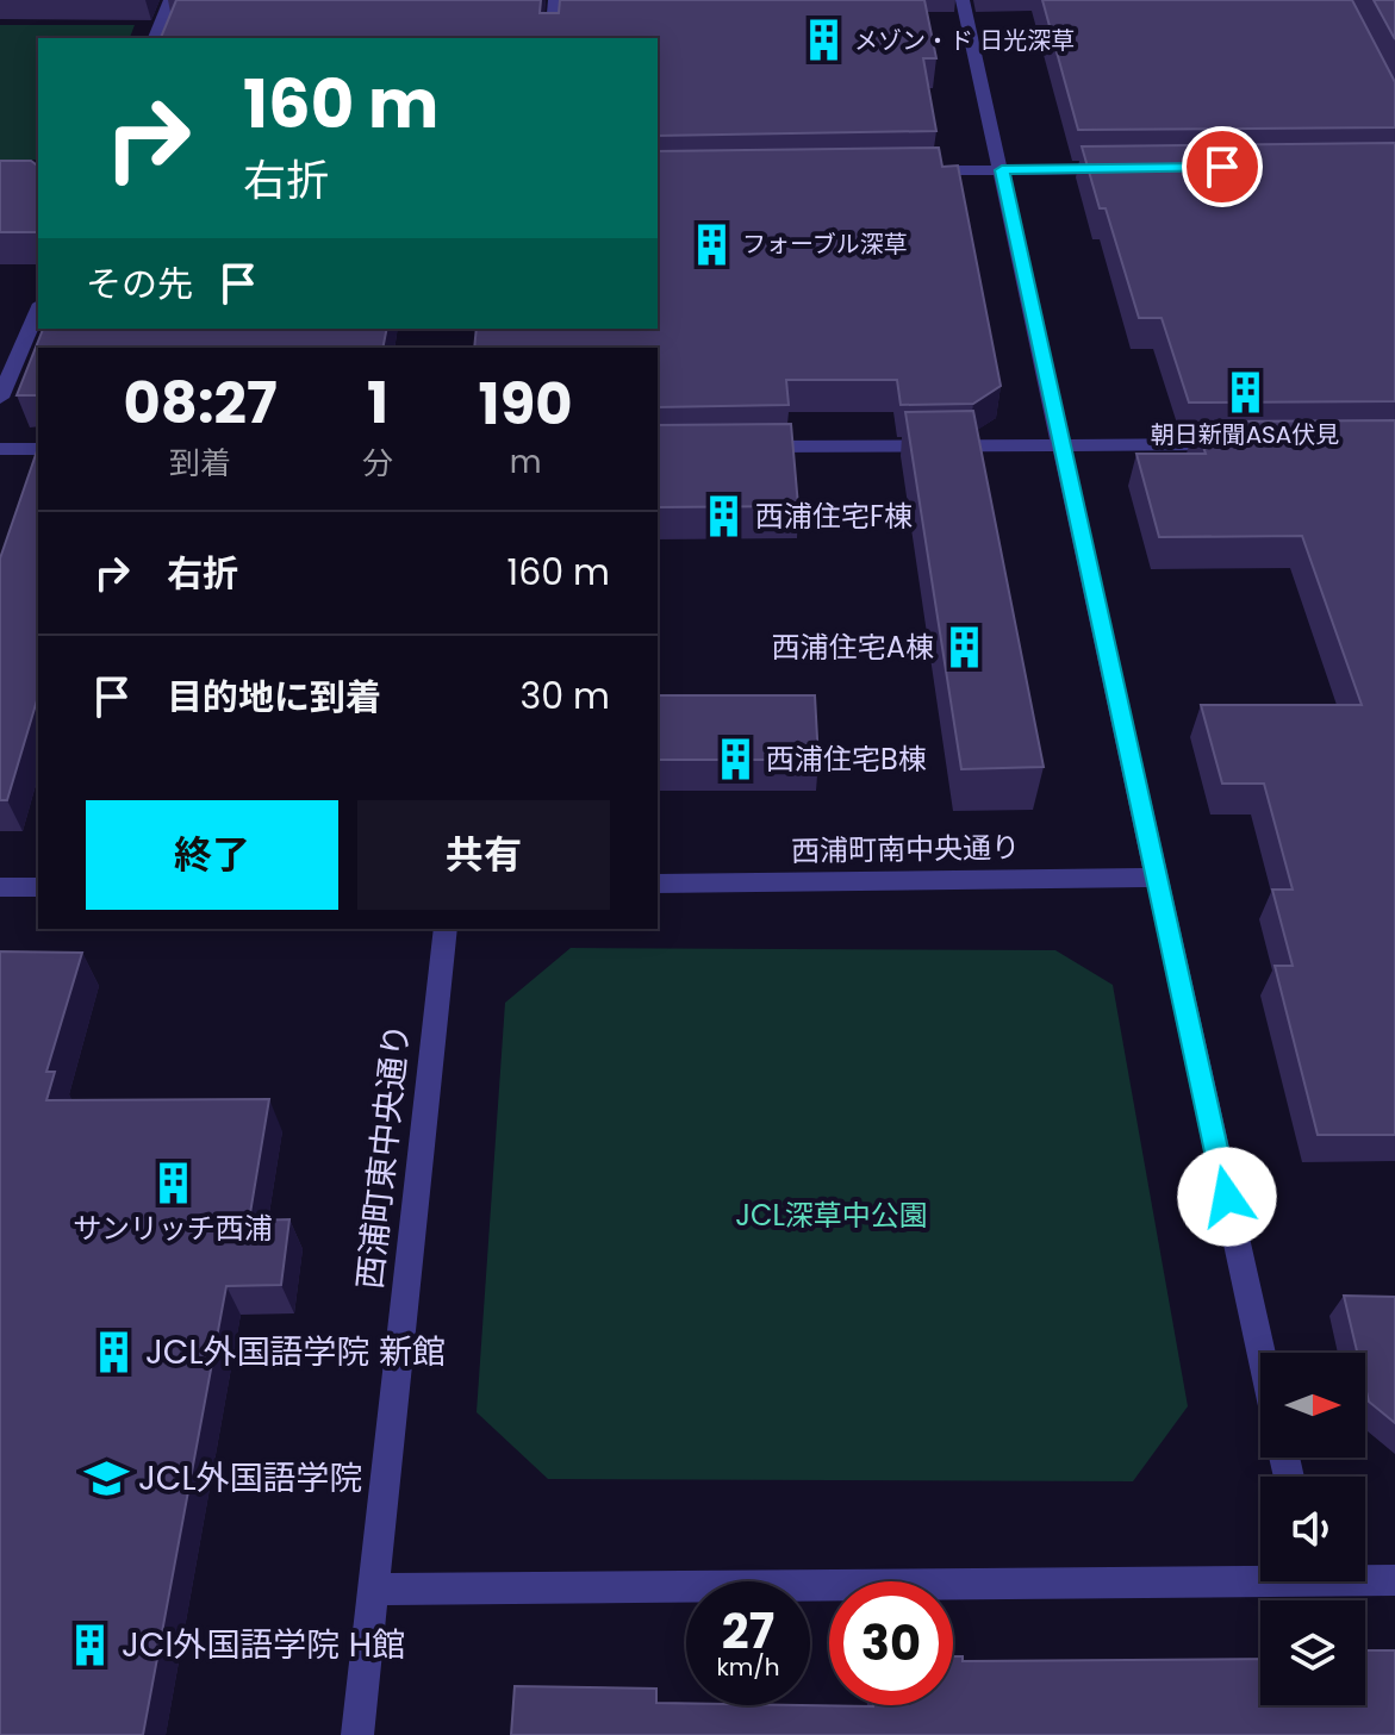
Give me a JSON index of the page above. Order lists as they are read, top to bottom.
{
  "streets": {
    "street": ["西浦町南中央通り", "西浦町東中央通り"]
  },
  "parks": ["JCL深草中公園"],
  "places": {
    "building": [
      "メゾン・ド 日光深草",
      "フォーブル深草",
      "朝日新聞ASA伏見",
      "西浦住宅F棟",
      "西浦住宅A棟",
      "西浦住宅B棟",
      "サンリッチ西浦",
      "JCL外国語学院 新館",
      "JCl外国語学院 H館"
    ],
    "school or university": ["JCL外国語学院"]
  },
  "north": "right",
  "page": {
    "turn": ["160 m", "右折"],
    "then": "その先",
    "eta": [
      "08:27",
      "到着",
      "1",
      "分",
      "190",
      "m"
    ],
    "list": [
      {
        "name": "右折",
        "value": "160 m"
      },
      {
        "name": "目的地に到着",
        "value": "30 m"
      }
    ],
    "buttons": ["終了", "共有"],
    "speed": "27 km/h",
    "limit": "30"
  }
}
